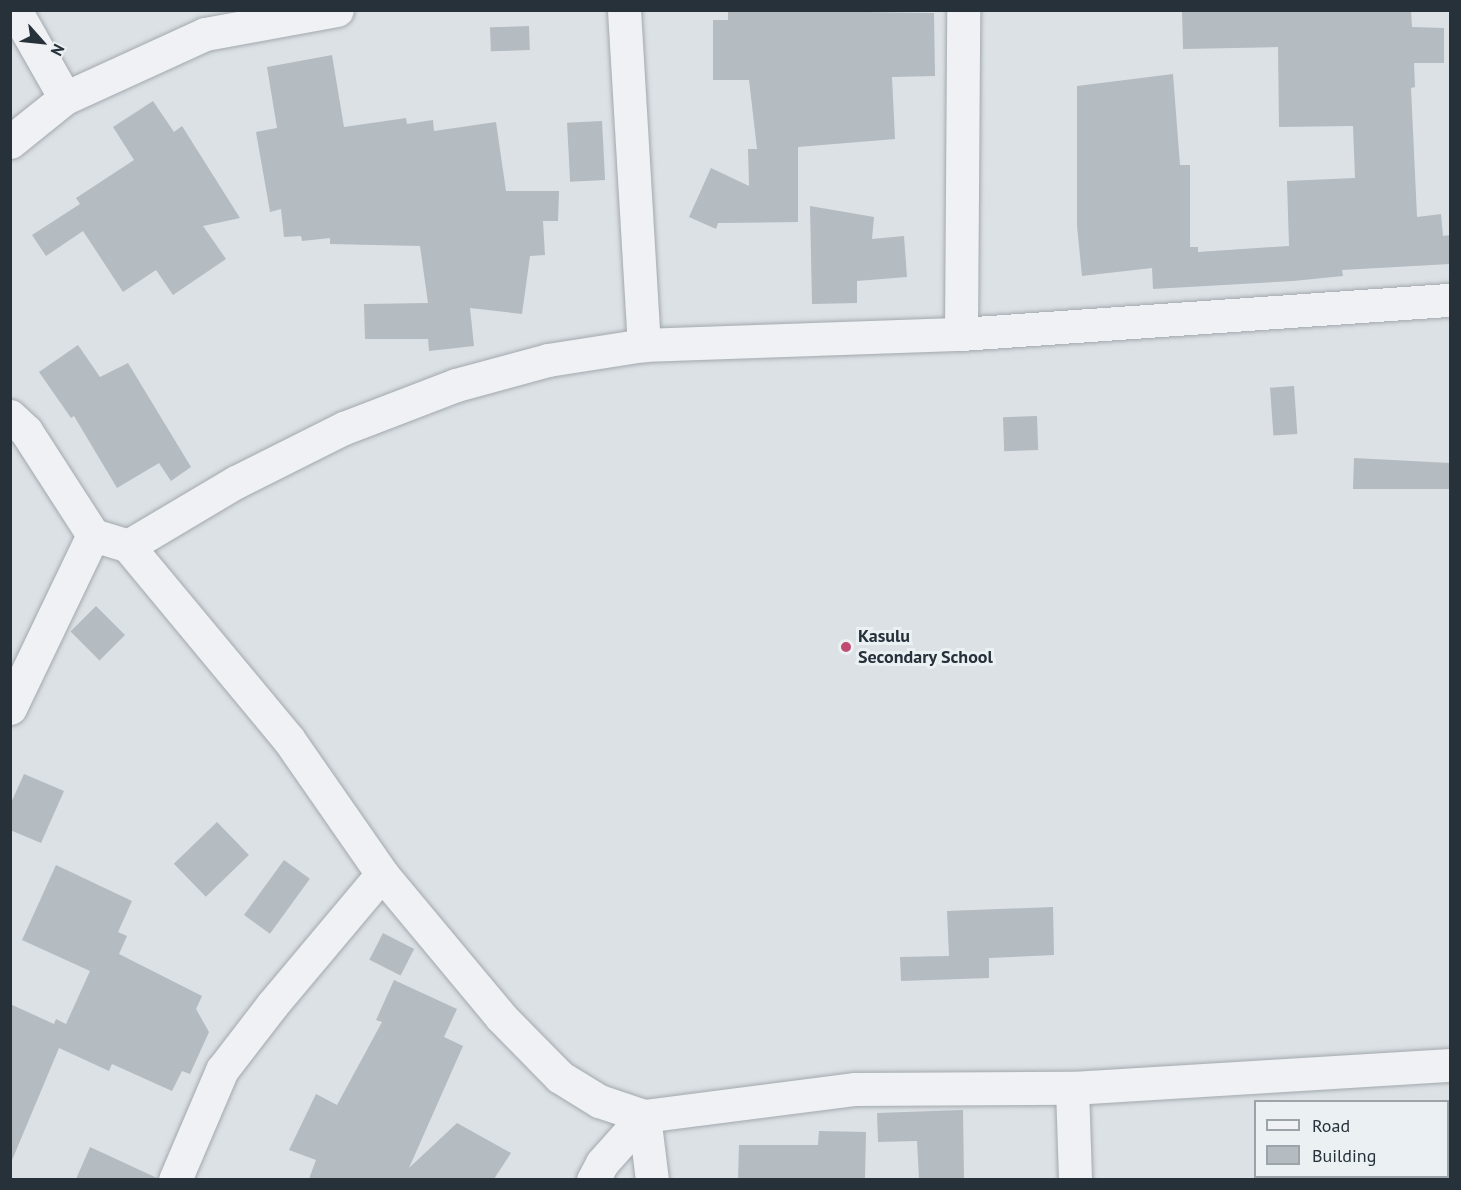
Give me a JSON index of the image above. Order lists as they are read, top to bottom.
{
  "places": ["Kasulu Secondary School"],
  "legend": ["Road", "Building"],
  "north": "bottom right"
}
